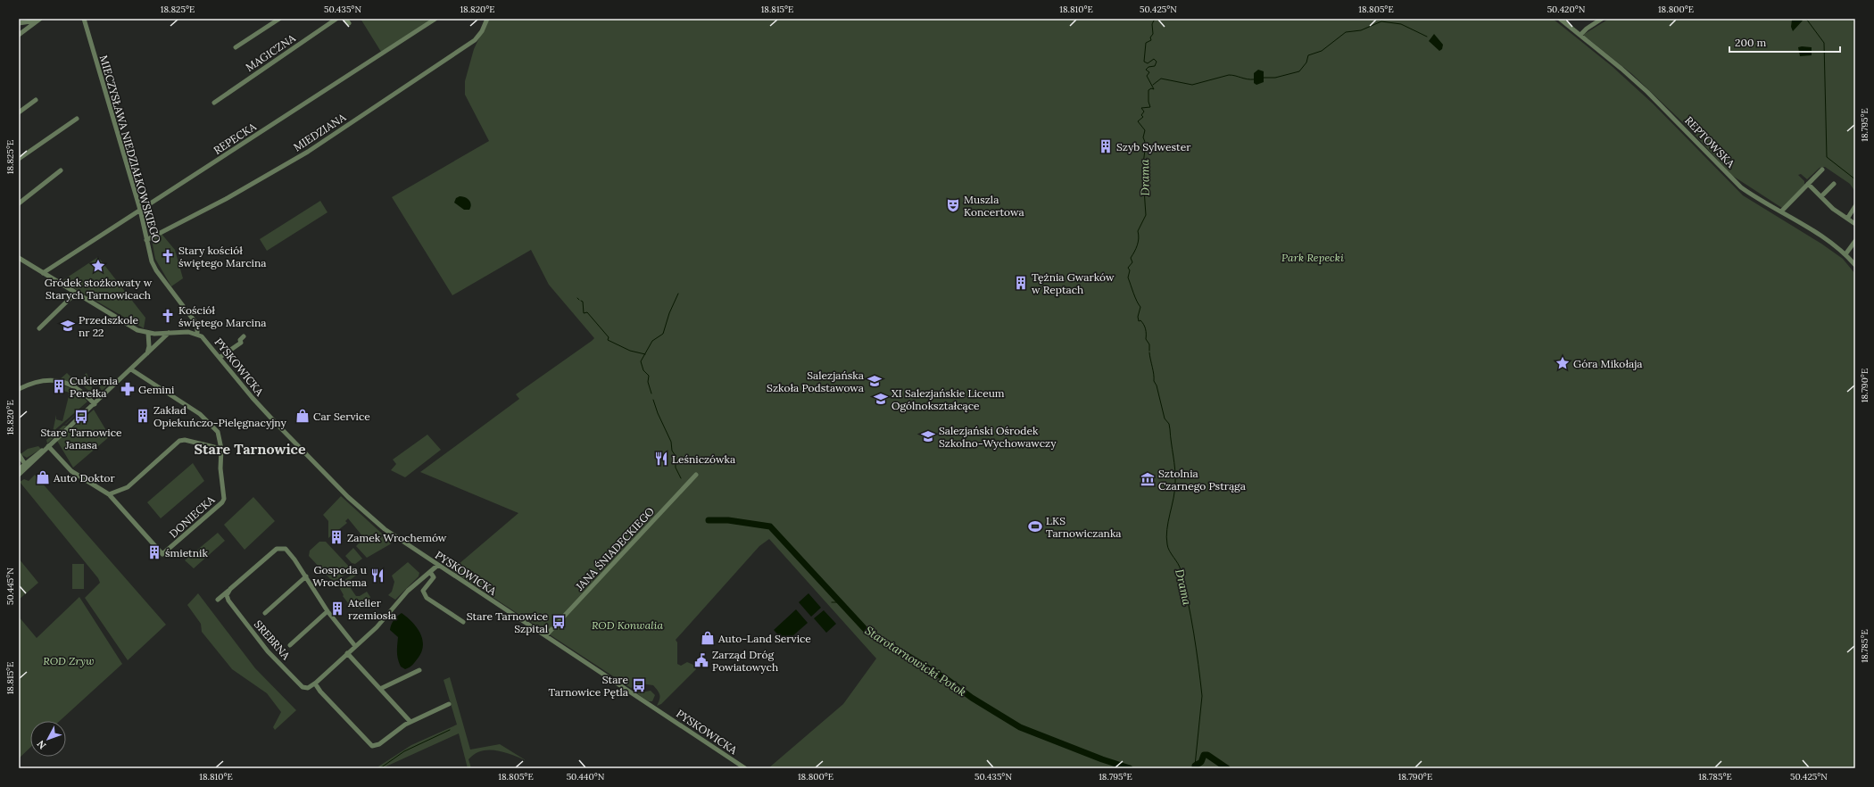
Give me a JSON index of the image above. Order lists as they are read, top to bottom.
{
  "streets": {
    "street": [
      "MAGICZNA",
      "MIEDZIANA",
      "REPECKA",
      "REPTOWSKA",
      "MIECZYSŁAWA NIEDZIAŁKOWSKIEGO",
      "PYSKOWICKA",
      "DONIECKA",
      "JANA ŚNIADECKIEGO",
      "SREBRNA"
    ]
  },
  "crossings": [
    ["MIEDZIANA", "MIECZYSŁAWA NIEDZIAŁKOWSKIEGO"],
    ["REPECKA", "MIECZYSŁAWA NIEDZIAŁKOWSKIEGO"],
    ["MIECZYSŁAWA NIEDZIAŁKOWSKIEGO", "PYSKOWICKA"],
    ["PYSKOWICKA", "JANA ŚNIADECKIEGO"]
  ],
  "districts": ["Stare Tarnowice"],
  "water": ["Drama", "Starotarnowicki Potok"],
  "parks": ["Park Repecki", "ROD Konwalia", "ROD Zryw"],
  "places": {
    "building": [
      "Szyb Sylwester",
      "Tężnia Gwarków w Reptach",
      "Cukiernia Perełka",
      "Zakład Opiekuńczo-Pielęgnacyjny",
      "Zamek Wrochemów",
      "śmietnik",
      "Atelier rzemiosła"
    ],
    "theatre": ["Muszla Koncertowa"],
    "church": ["Stary kościół świętego Marcina", "Kościół świętego Marcina"],
    "place": ["Gródek stożkowaty w Starych Tarnowicach", "Góra Mikołaja"],
    "school or university": [
      "Przedszkole nr 22",
      "Salezjańska Szkoła Podstawowa",
      "XI Salezjańskie Liceum Ogólnokształcące",
      "Salezjański Ośrodek Szkolno-Wychowawczy"
    ],
    "pharmacy": ["Gemini"],
    "shop": ["Car Service", "Auto Doktor", "Auto-Land Service"],
    "bus stop": ["Stare Tarnowice Janasa", "Stare Tarnowice Szpital", "Stare Tarnowice Pętla"],
    "restaurant": ["Leśniczówka", "Gospoda u Wrochema"],
    "museum": ["Sztolnia Czarnego Pstrąga"],
    "sports": ["LKS Tarnowiczanka"],
    "public building": ["Zarząd Dróg Powiatowych"]
  },
  "scale_bar": "200 m",
  "north": "bottom left",
  "coordinates": [
    "18.825°E",
    "50.435°N",
    "18.820°E",
    "18.815°E",
    "18.810°E",
    "50.425°N",
    "18.805°E",
    "50.420°N",
    "18.800°E",
    "18.795°E",
    "18.790°E",
    "50.445°N",
    "18.785°E",
    "50.440°N"
  ]
}
